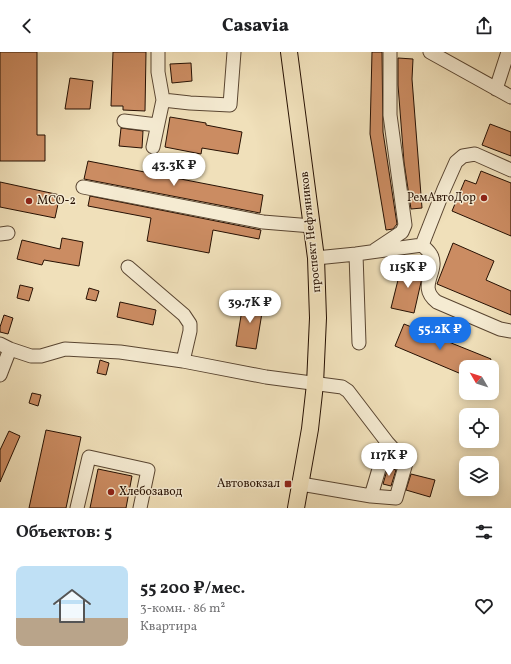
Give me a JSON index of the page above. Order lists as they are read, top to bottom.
{
  "streets": {
    "main road": ["проспект Нефтяников"]
  },
  "places": {
    "other": ["РемАвтоДор", "МСО-2", "Хлебозавод"],
    "transit": ["Автовокзал"]
  },
  "north": "top left",
  "page": {
    "header": "Casavia",
    "price": [
      "43.3K ₽",
      "115K ₽",
      "39.7K ₽",
      "55.2K ₽",
      "117K ₽"
    ],
    "heading": "Объектов: 5",
    "list": [
      {
        "name": "55 200 ₽/мес.",
        "note": "3-комн. · 86 m² · Квартира"
      }
    ]
  }
}
